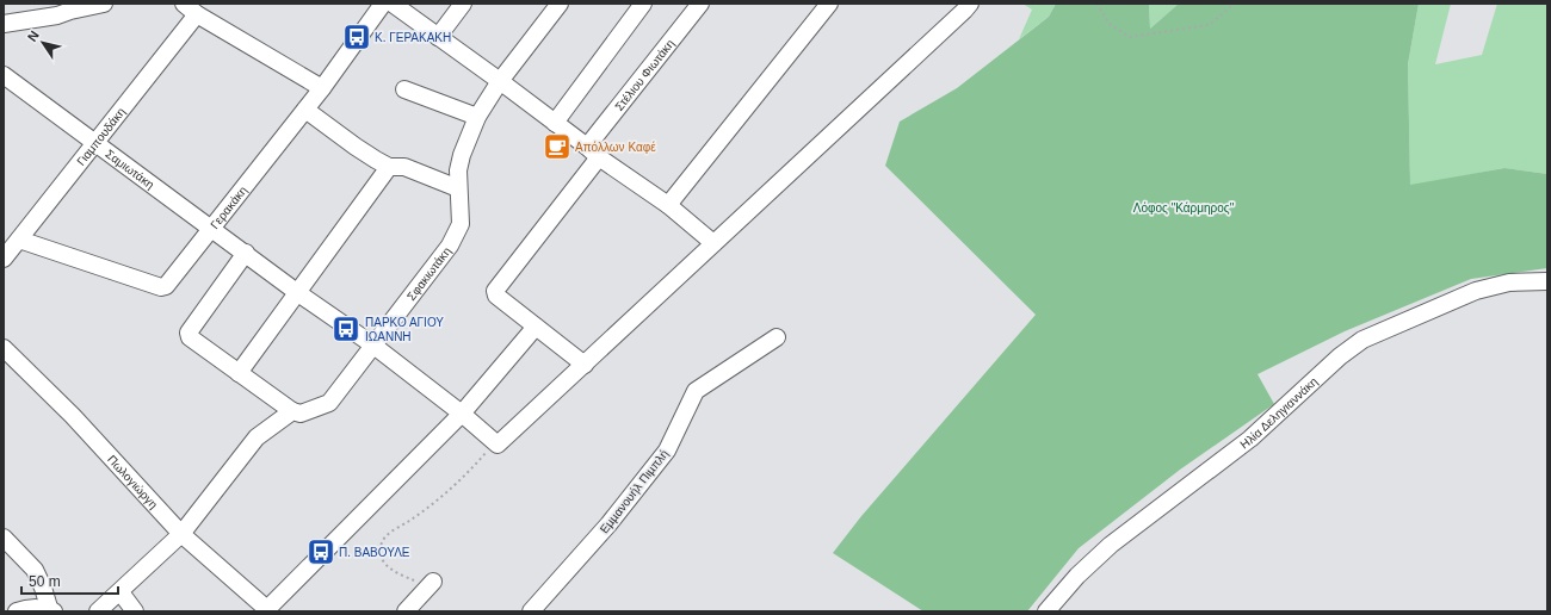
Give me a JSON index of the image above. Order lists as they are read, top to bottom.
{
  "streets": {
    "street": [
      "Στέλιου Φιωτάκη",
      "Γιαμπουδάκη",
      "Σαμιωτάκη",
      "Γερακάκη",
      "Σφακιωτάκη",
      "Ηλία Δεληγιαννάκη",
      "Πωλογιώργη",
      "Εµµανουήλ Πιµπλή"
    ]
  },
  "crossings": [
    ["Γιαμπουδάκη", "Σαμιωτάκη"],
    ["Γιαμπουδάκη", "Γερακάκη"],
    ["Σαμιωτάκη", "Γερακάκη"],
    ["Σαμιωτάκη", "Σφακιωτάκη"],
    ["Σφακιωτάκη", "Πωλογιώργη"]
  ],
  "parks": ["Λόφος \"Κάρμηρος\""],
  "places": {
    "bus stop": ["Κ. ΓΕΡΑΚΑΚΗ", "ΠΑΡΚΟ ΑΓΙΟΥ ΙΩΑΝΝΗ", "Π. ΒΑΒΟΥΛΕ"],
    "cafe": ["Απόλλων Καφέ"]
  },
  "scale_bar": "50 m",
  "north": "top left"
}
